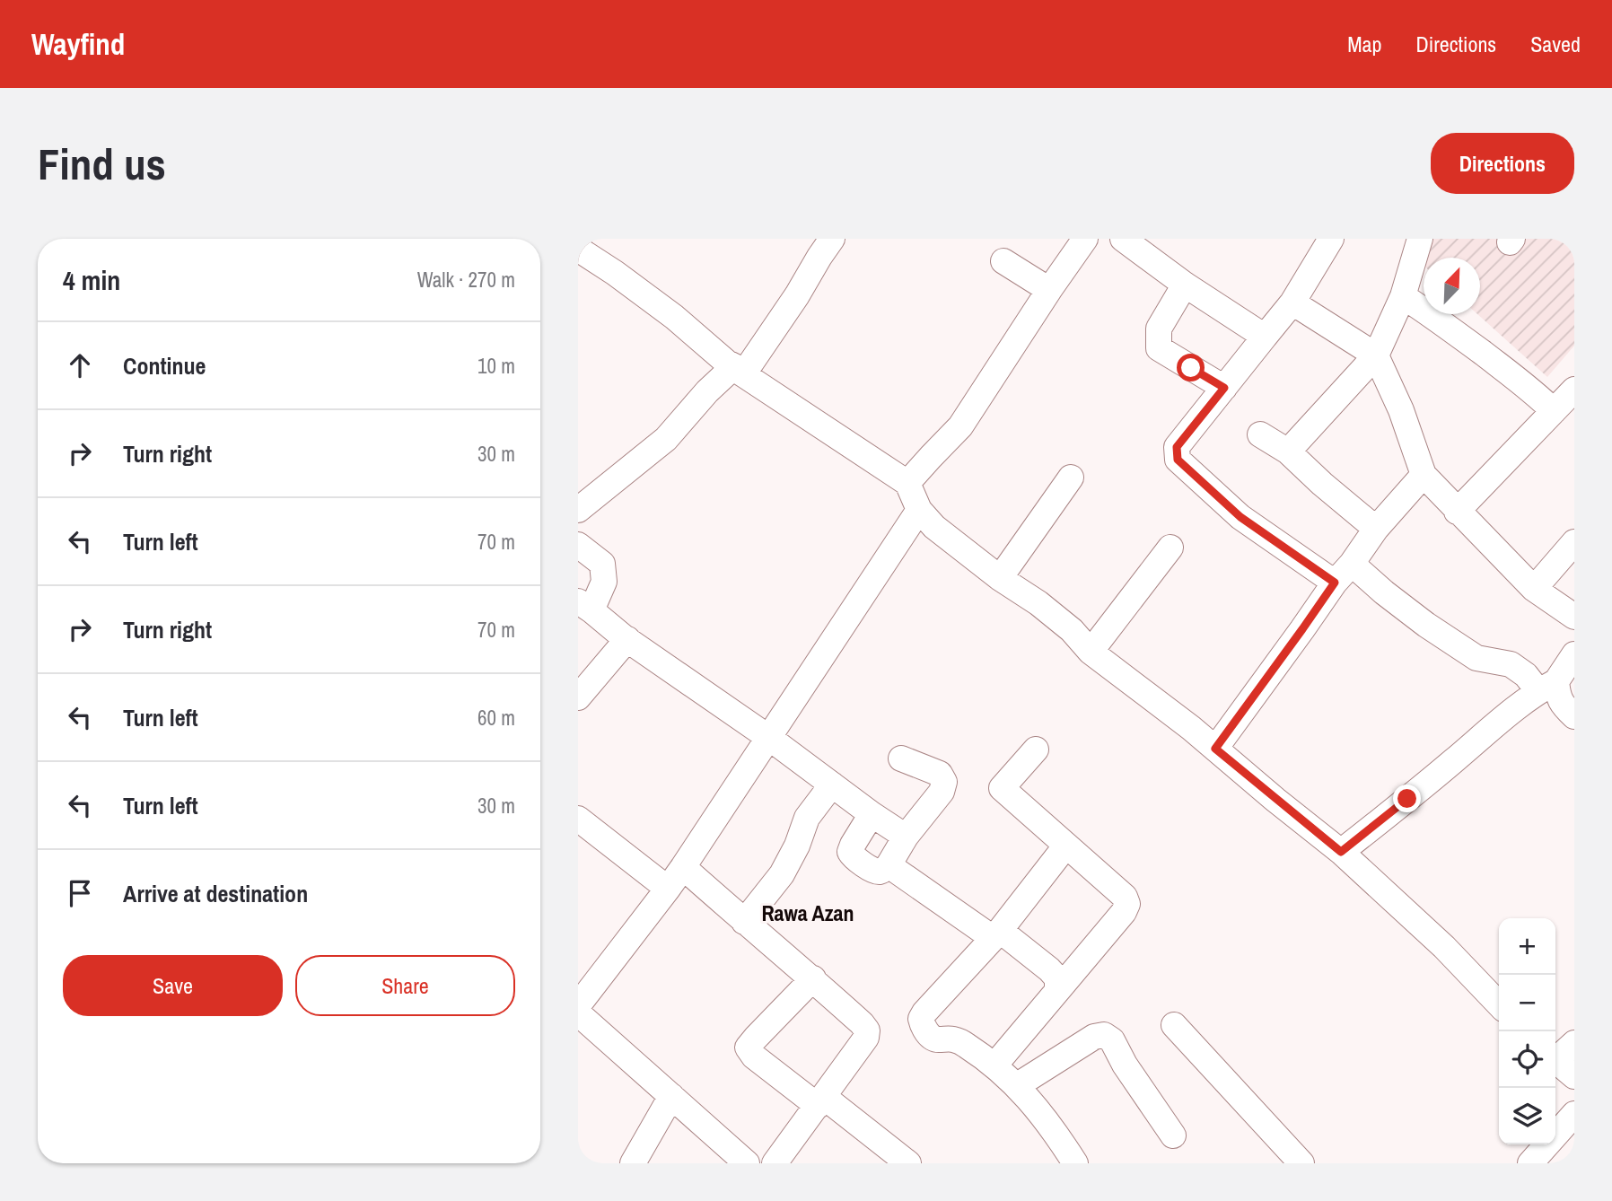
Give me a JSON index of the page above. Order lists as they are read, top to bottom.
{
  "districts": ["Rawa Azan"],
  "north": "top right",
  "page": {
    "header": "Wayfind",
    "nav": ["Map", "Directions", "Saved"],
    "buttons": [
      "Directions",
      ["Save", "Share"]
    ],
    "title": "Find us",
    "heading": ["4 min", "Walk · 270 m"],
    "list": [
      ["Continue", "10 m"],
      ["Turn right", "30 m"],
      ["Turn left", "70 m"],
      ["Turn right", "70 m"],
      ["Turn left", "60 m"],
      ["Turn left", "30 m"],
      "Arrive at destination"
    ],
    "map_buttons": ["+", "−"]
  }
}
